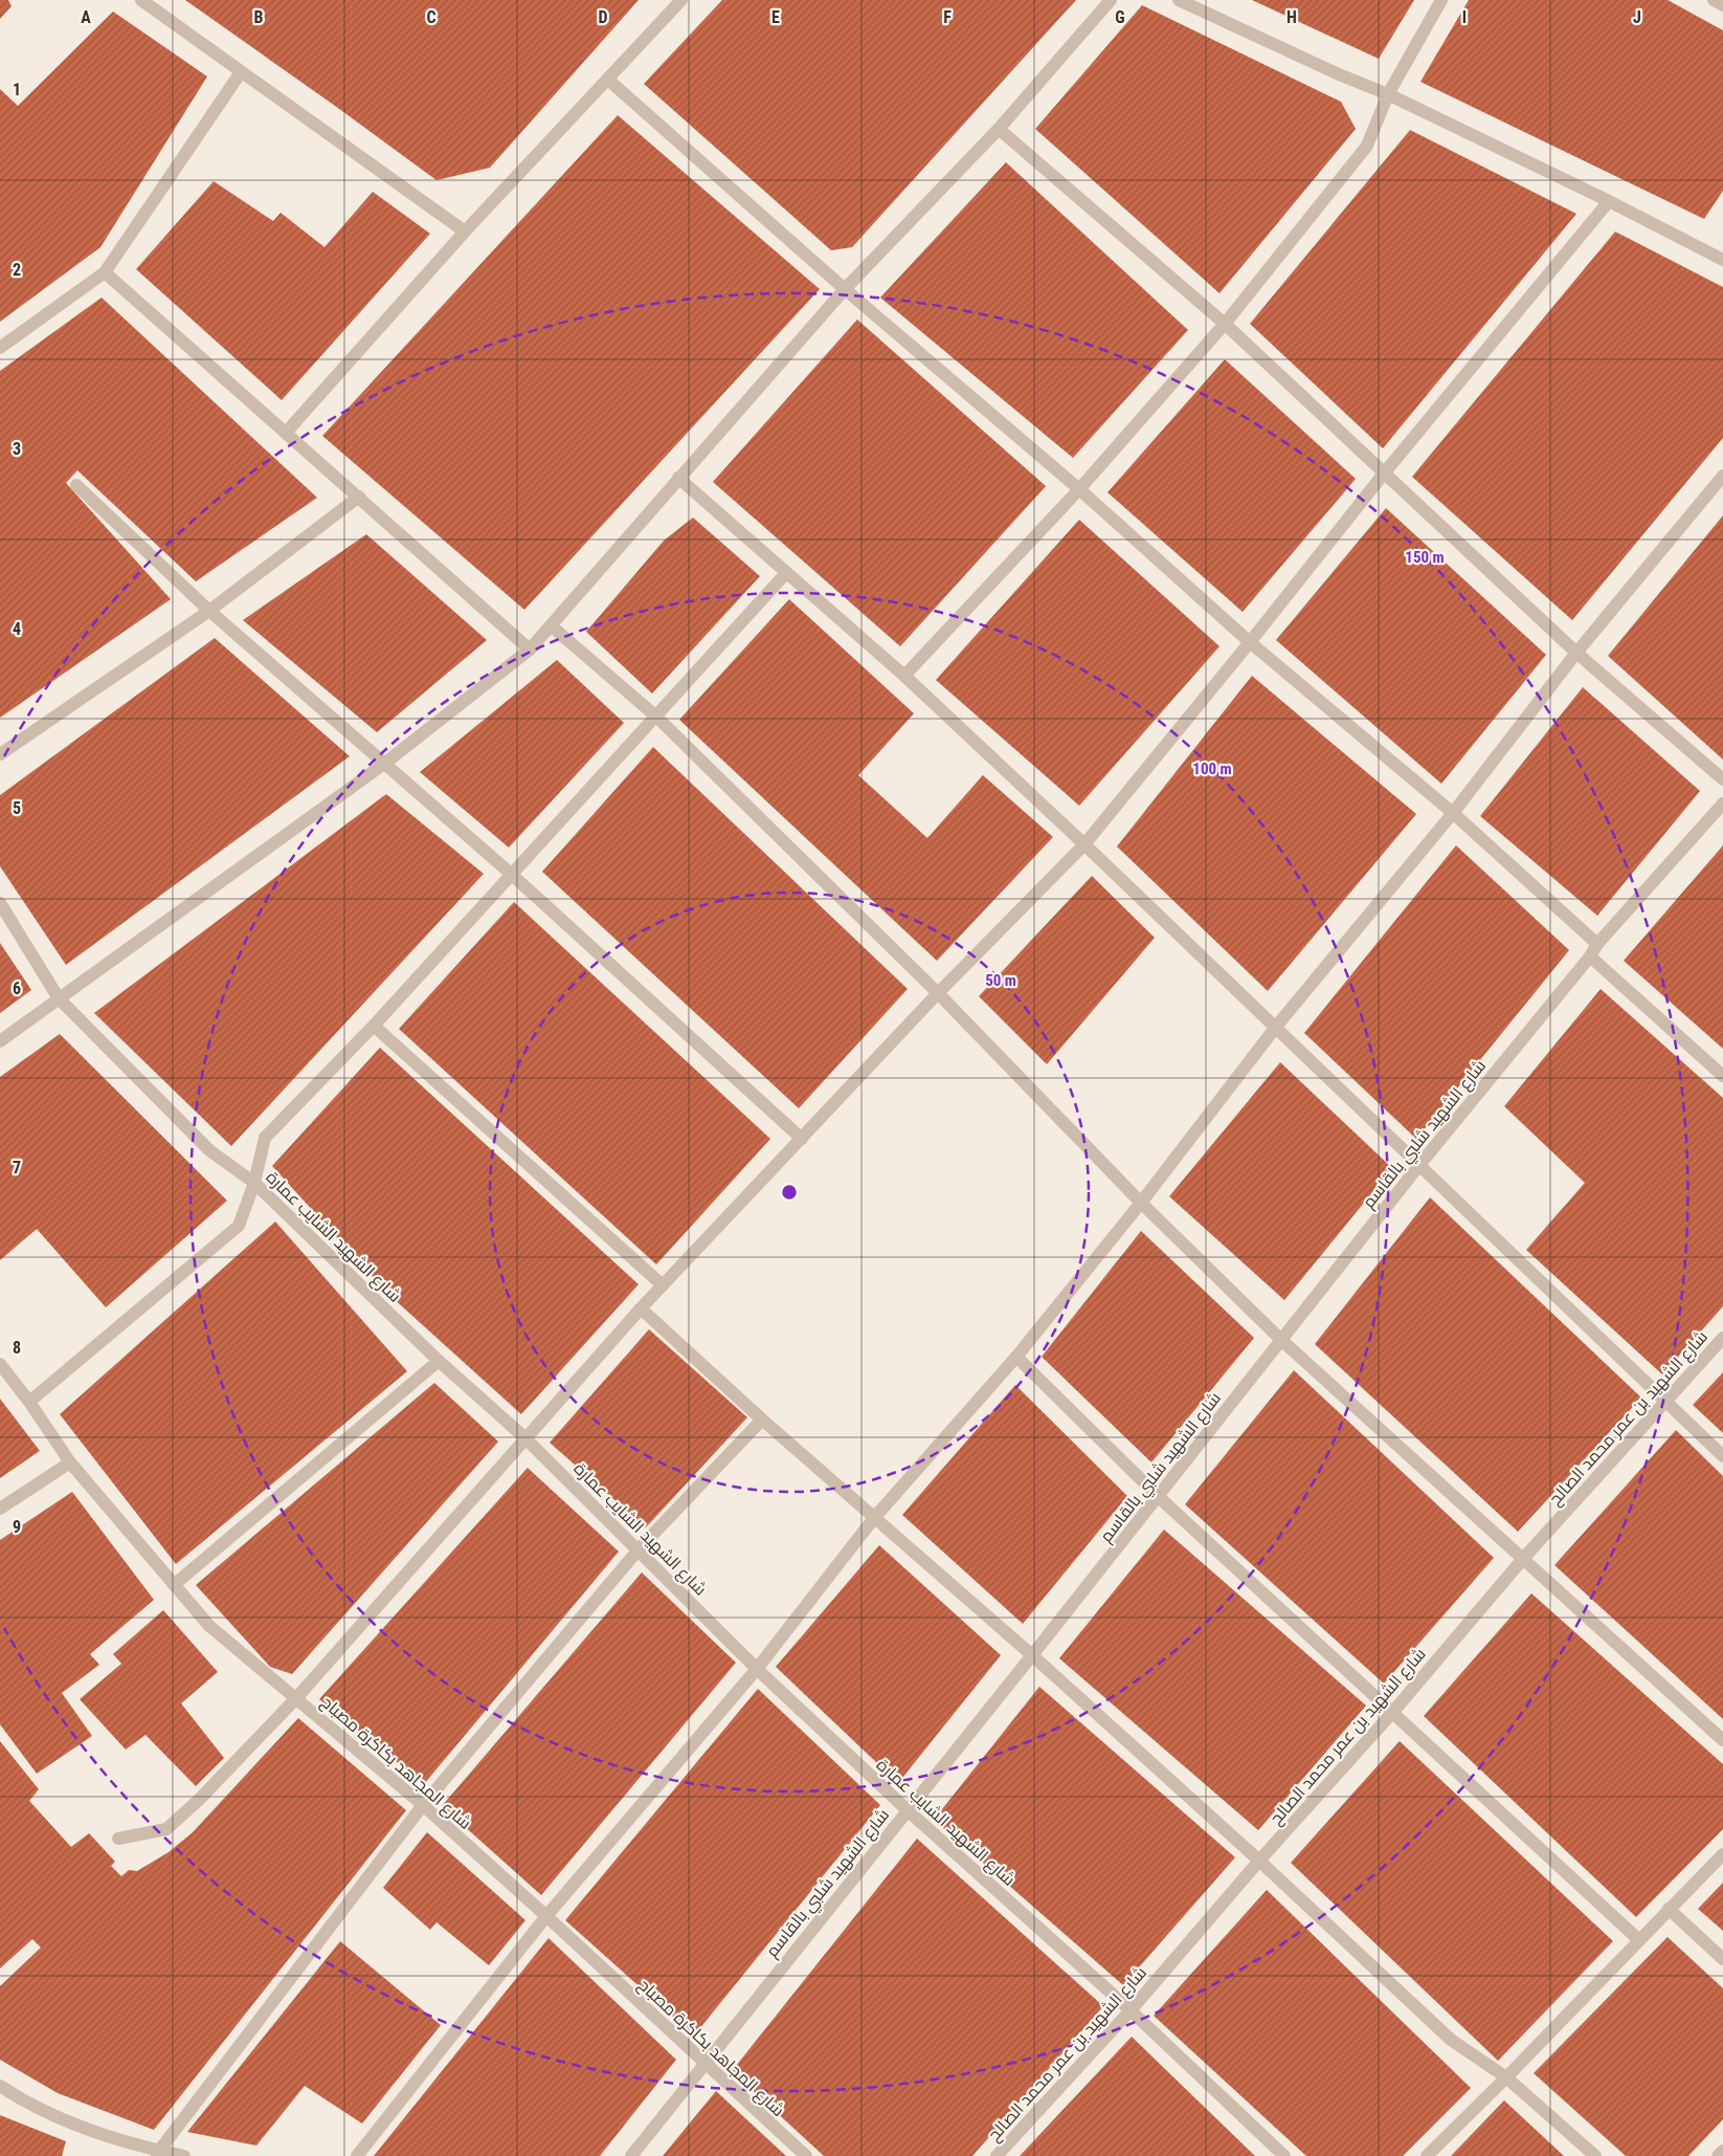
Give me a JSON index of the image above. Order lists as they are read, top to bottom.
{
  "streets": {
    "street": [
      "شارع الشهيد شلبي بالقاسم",
      "شارع الشهيد الشايب عمارة",
      "شارع الشهيد بن عمر محمد الصالح",
      "شارع المجاهد بكاكرة مصباح"
    ]
  },
  "crossings": [
    ["شارع الشهيد شلبي بالقاسم", "شارع الشهيد الشايب عمارة"],
    ["شارع الشهيد شلبي بالقاسم", "شارع المجاهد بكاكرة مصباح"],
    ["شارع الشهيد الشايب عمارة", "شارع الشهيد بن عمر محمد الصالح"]
  ],
  "grid": {
    "columns": [
      "A",
      "B",
      "C",
      "D",
      "E",
      "F",
      "G",
      "H",
      "I",
      "J"
    ],
    "rows": [
      "1",
      "2",
      "3",
      "4",
      "5",
      "6",
      "7",
      "8",
      "9"
    ]
  },
  "rings": ["150 m", "100 m", "50 m"]
}
